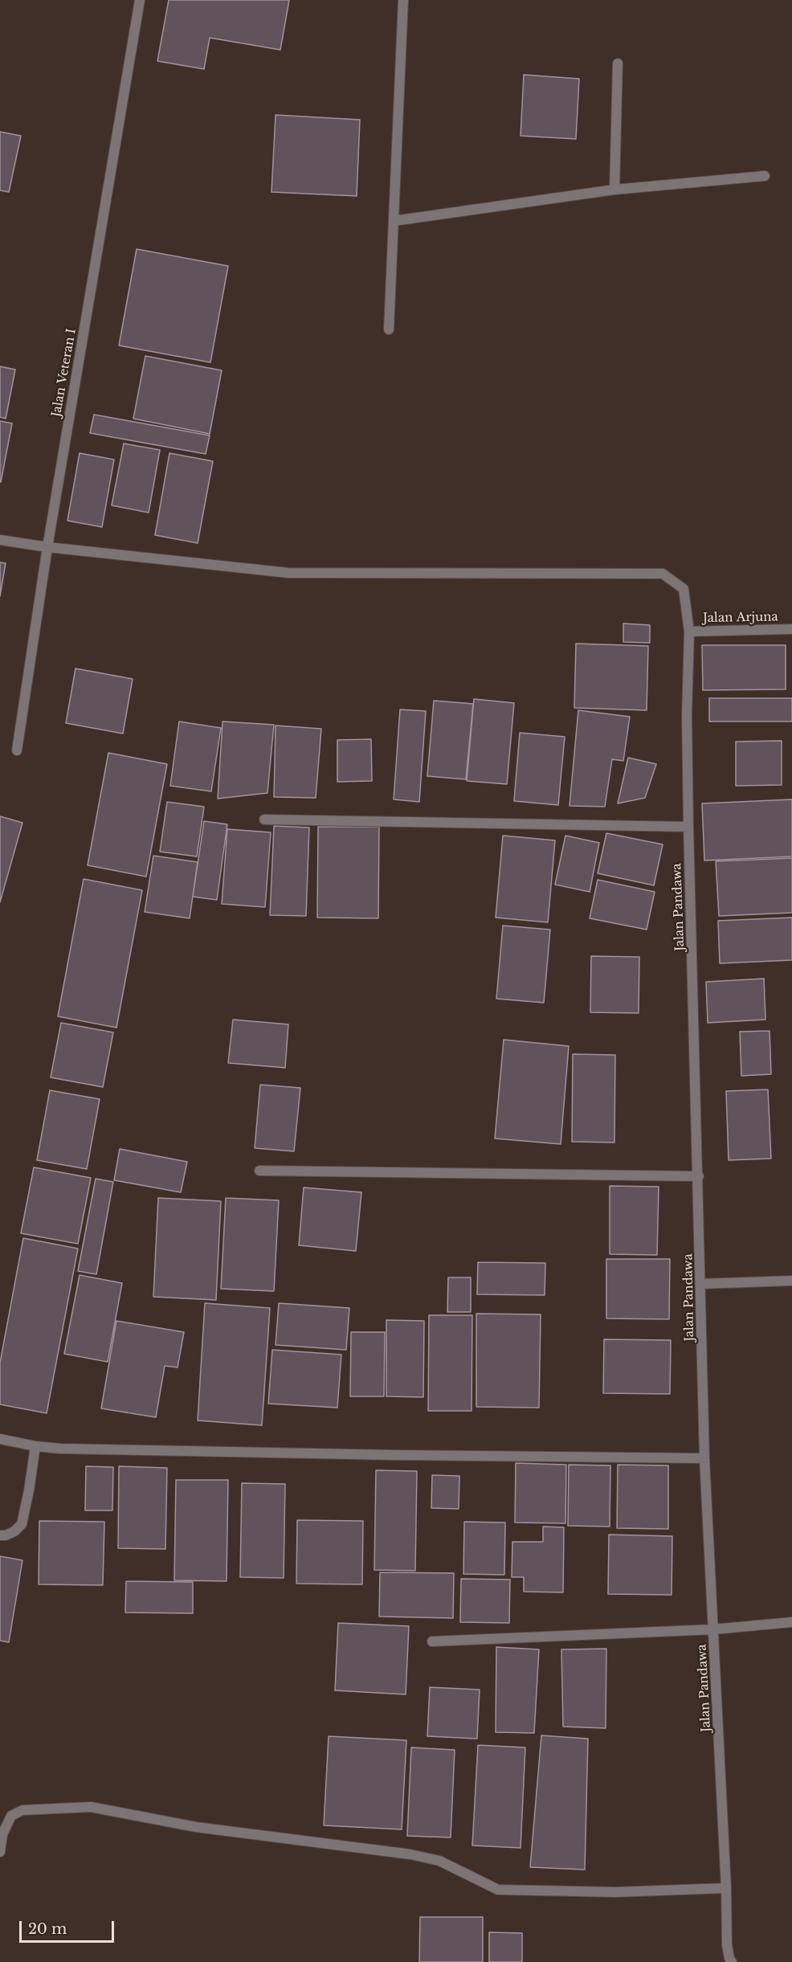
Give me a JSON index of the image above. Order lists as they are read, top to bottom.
{
  "streets": {
    "street": ["Jalan Veteran I", "Jalan Arjuna", "Jalan Pandawa"]
  },
  "crossings": [
    ["Jalan Veteran I", "Jalan Pandawa"],
    ["Jalan Arjuna", "Jalan Pandawa"]
  ],
  "scale_bar": "20 m"
}
